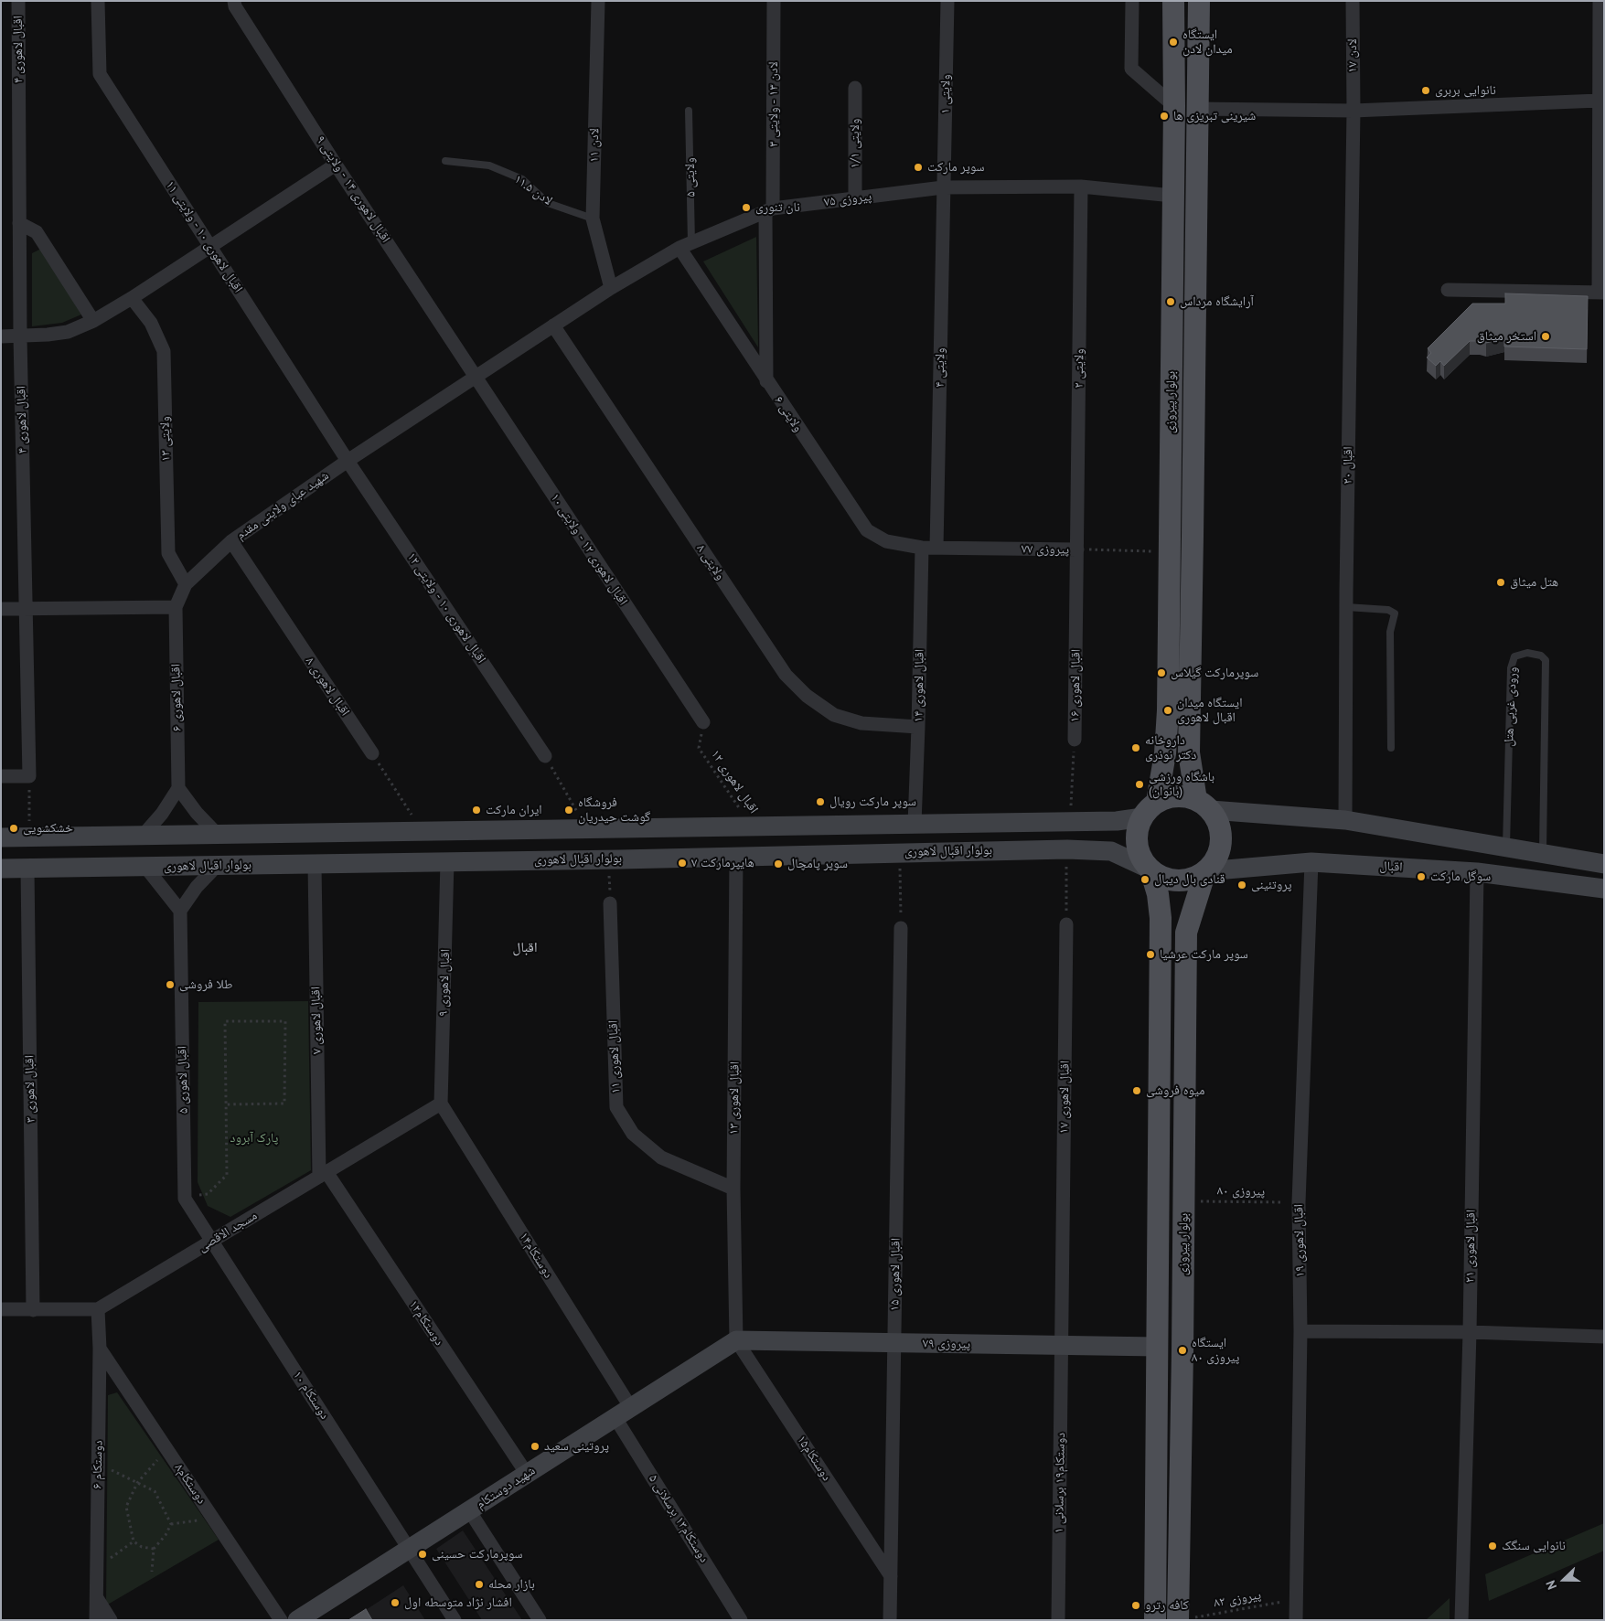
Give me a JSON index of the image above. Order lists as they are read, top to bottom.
{
  "streets": {
    "main road": [
      "بولوار پیروزی",
      "بولوار اقبال لاهوری",
      "اقبال",
      "پیروزی ۷۹",
      "شهید دوستکام"
    ],
    "street": [
      "اقبال لاهوری ۴",
      "لادن ۱۷",
      "ولایتی ۱",
      "لادن ۱۳ - ولایتی ۳",
      "ولایتی ۱/۱",
      "لادن ۱۱",
      "اقبال لاهوری ۱۴ - ولایتی ۹",
      "پیروزی ۷۵",
      "اقبال لاهوری ۱۰ - ولایتی ۱۱",
      "ولایتی ۴",
      "ولایتی ۲",
      "ولایتی ۶",
      "ولایتی ۱۳",
      "اقبال ۲۰",
      "شهید عبای ولایتی مقدم",
      "اقبال لاهوری ۱۲ - ولایتی ۱۰",
      "پیروزی ۷۷",
      "ولایتی ۸",
      "اقبال لاهوری ۱۰ - ولایتی ۱۲",
      "اقبال لاهوری ۱۴",
      "اقبال لاهوری ۱۶",
      "اقبال لاهوری ۸",
      "اقبال لاهوری ۶",
      "اقبال لاهوری ۹",
      "اقبال لاهوری ۷",
      "اقبال لاهوری ۱۱",
      "اقبال لاهوری ۵",
      "اقبال لاهوری ۳",
      "اقبال لاهوری ۱۷",
      "اقبال لاهوری ۱۳",
      "مسجد الاقصی",
      "اقبال لاهوری ۱۹",
      "اقبال لاهوری ۲۱",
      "دوستکام۱۴",
      "اقبال لاهوری ۱۵",
      "دوستکام۱۲",
      "دوستکام ۱۰",
      "دوستکام۱۵",
      "دوستکام ۶",
      "دوستکام۱۹ برسلانی ۱",
      "دوستکام۸",
      "دوستکام۱۳ برسلانی ۵"
    ],
    "lane": ["ولایتی ۵", "لادن ۱۱.۵", "ورودی غربی هتل"],
    "path": ["اقبال لاهوری ۱۲", "پیروزی ۸۰", "پیروزی ۸۲"]
  },
  "crossings": [
    ["لادن ۱۷", "اقبال ۲۰"],
    ["ولایتی ۱", "پیروزی ۷۵"],
    ["ولایتی ۱", "ولایتی ۴"],
    ["لادن ۱۳ - ولایتی ۳", "پیروزی ۷۵"],
    ["لادن ۱۳ - ولایتی ۳", "ولایتی ۶"],
    ["ولایتی ۱/۱", "پیروزی ۷۵"],
    ["لادن ۱۱", "لادن ۱۱.۵"],
    ["لادن ۱۱", "پیروزی ۷۵"],
    ["ولایتی ۵", "پیروزی ۷۵"],
    ["ولایتی ۵", "ولایتی ۶"],
    ["اقبال لاهوری ۱۴ - ولایتی ۹", "شهید عبای ولایتی مقدم"],
    ["اقبال لاهوری ۱۴ - ولایتی ۹", "اقبال لاهوری ۱۲ - ولایتی ۱۰"],
    ["پیروزی ۷۵", "ولایتی ۴"],
    ["پیروزی ۷۵", "ولایتی ۲"],
    ["پیروزی ۷۵", "بولوار پیروزی"],
    ["پیروزی ۷۵", "ولایتی ۶"],
    ["پیروزی ۷۵", "شهید عبای ولایتی مقدم"],
    ["پیروزی ۷۵", "ولایتی ۸"],
    ["اقبال لاهوری ۱۰ - ولایتی ۱۱", "شهید عبای ولایتی مقدم"],
    ["اقبال لاهوری ۱۰ - ولایتی ۱۱", "اقبال لاهوری ۱۰ - ولایتی ۱۲"],
    ["ولایتی ۴", "پیروزی ۷۷"],
    ["ولایتی ۲", "پیروزی ۷۷"],
    ["ولایتی ۲", "اقبال لاهوری ۱۶"],
    ["بولوار پیروزی", "پیروزی ۷۷"],
    ["بولوار پیروزی", "بولوار اقبال لاهوری"],
    ["بولوار پیروزی", "اقبال"],
    ["بولوار پیروزی", "پیروزی ۸۰"],
    ["بولوار پیروزی", "پیروزی ۷۹"],
    ["بولوار پیروزی", "پیروزی ۸۲"],
    ["ولایتی ۶", "پیروزی ۷۷"],
    ["ولایتی ۶", "اقبال لاهوری ۱۴"],
    ["ولایتی ۱۳", "شهید عبای ولایتی مقدم"],
    ["شهید عبای ولایتی مقدم", "اقبال لاهوری ۱۲ - ولایتی ۱۰"],
    ["شهید عبای ولایتی مقدم", "ولایتی ۸"],
    ["شهید عبای ولایتی مقدم", "اقبال لاهوری ۱۰ - ولایتی ۱۲"],
    ["شهید عبای ولایتی مقدم", "اقبال لاهوری ۸"],
    ["شهید عبای ولایتی مقدم", "اقبال لاهوری ۶"],
    ["اقبال لاهوری ۱۲ - ولایتی ۱۰", "اقبال لاهوری ۱۲"],
    ["پیروزی ۷۷", "اقبال لاهوری ۱۴"],
    ["پیروزی ۷۷", "اقبال لاهوری ۱۶"],
    ["ولایتی ۸", "اقبال لاهوری ۱۴"],
    ["بولوار اقبال لاهوری", "اقبال"],
    ["بولوار اقبال لاهوری", "اقبال لاهوری ۹"],
    ["بولوار اقبال لاهوری", "اقبال لاهوری ۷"],
    ["بولوار اقبال لاهوری", "اقبال لاهوری ۳"],
    ["بولوار اقبال لاهوری", "اقبال لاهوری ۱۳"],
    ["اقبال", "اقبال لاهوری ۱۹"],
    ["اقبال", "اقبال لاهوری ۲۱"],
    ["اقبال لاهوری ۹", "مسجد الاقصی"],
    ["اقبال لاهوری ۹", "دوستکام۱۴"],
    ["اقبال لاهوری ۷", "مسجد الاقصی"],
    ["اقبال لاهوری ۷", "دوستکام۱۲"],
    ["اقبال لاهوری ۱۱", "اقبال لاهوری ۱۳"],
    ["اقبال لاهوری ۱۷", "پیروزی ۷۹"],
    ["اقبال لاهوری ۱۷", "دوستکام۱۹ برسلانی ۱"],
    ["اقبال لاهوری ۱۳", "پیروزی ۷۹"],
    ["اقبال لاهوری ۱۳", "دوستکام۱۵"],
    ["اقبال لاهوری ۱۳", "شهید دوستکام"],
    ["پیروزی ۸۰", "اقبال لاهوری ۱۹"],
    ["مسجد الاقصی", "دوستکام۱۴"],
    ["مسجد الاقصی", "دوستکام۱۲"],
    ["مسجد الاقصی", "دوستکام ۱۰"],
    ["مسجد الاقصی", "دوستکام ۶"],
    ["اقبال لاهوری ۱۹", "پیروزی ۸۲"],
    ["دوستکام۱۴", "شهید دوستکام"],
    ["دوستکام۱۴", "دوستکام۱۳ برسلانی ۵"],
    ["اقبال لاهوری ۱۵", "پیروزی ۷۹"],
    ["اقبال لاهوری ۱۵", "دوستکام۱۵"],
    ["دوستکام۱۲", "شهید دوستکام"],
    ["پیروزی ۷۹", "دوستکام۱۵"],
    ["پیروزی ۷۹", "دوستکام۱۹ برسلانی ۱"],
    ["پیروزی ۷۹", "شهید دوستکام"],
    ["دوستکام ۱۰", "شهید دوستکام"],
    ["دوستکام۱۵", "شهید دوستکام"],
    ["دوستکام ۶", "دوستکام۸"],
    ["شهید دوستکام", "دوستکام۱۳ برسلانی ۵"]
  ],
  "districts": ["اقبال"],
  "parks": ["پارک آبرود"],
  "places": [
    "ایستگاه میدان لادن",
    "نانوایی بربری",
    "شیرینی تبریزی ها",
    "سوپر مارکت",
    "نان تنوری",
    "آرایشگاه مرداس",
    "استخر میثاق",
    "هتل میثاق",
    "سوپرمارکت گیلاس",
    "ایستگاه میدان اقبال لاهوری",
    "داروخانه دکتر نوذری",
    "باشگاه ورزشی (بانوان)",
    "سوپر مارکت رویال",
    "ایران مارکت",
    "فروشگاه گوشت حیدریان",
    "خشکشویی",
    "هایپرمارکت ۷",
    "سوپر‌ پامچال",
    "سوگل مارکت",
    "قنادی بال دیبال",
    "پروتئینی",
    "سوپر مارکت عرشیا",
    "طلا فروشی",
    "میوه فروشی",
    "ایستگاه پیروزی ۸۰",
    "پروتینی سعید",
    "نانوایی سنگک",
    "سوپرمارکت حسینی",
    "بازار محله",
    "افشار نژاد متوسطه اول",
    "کافه رترو"
  ],
  "north": "left"
}
